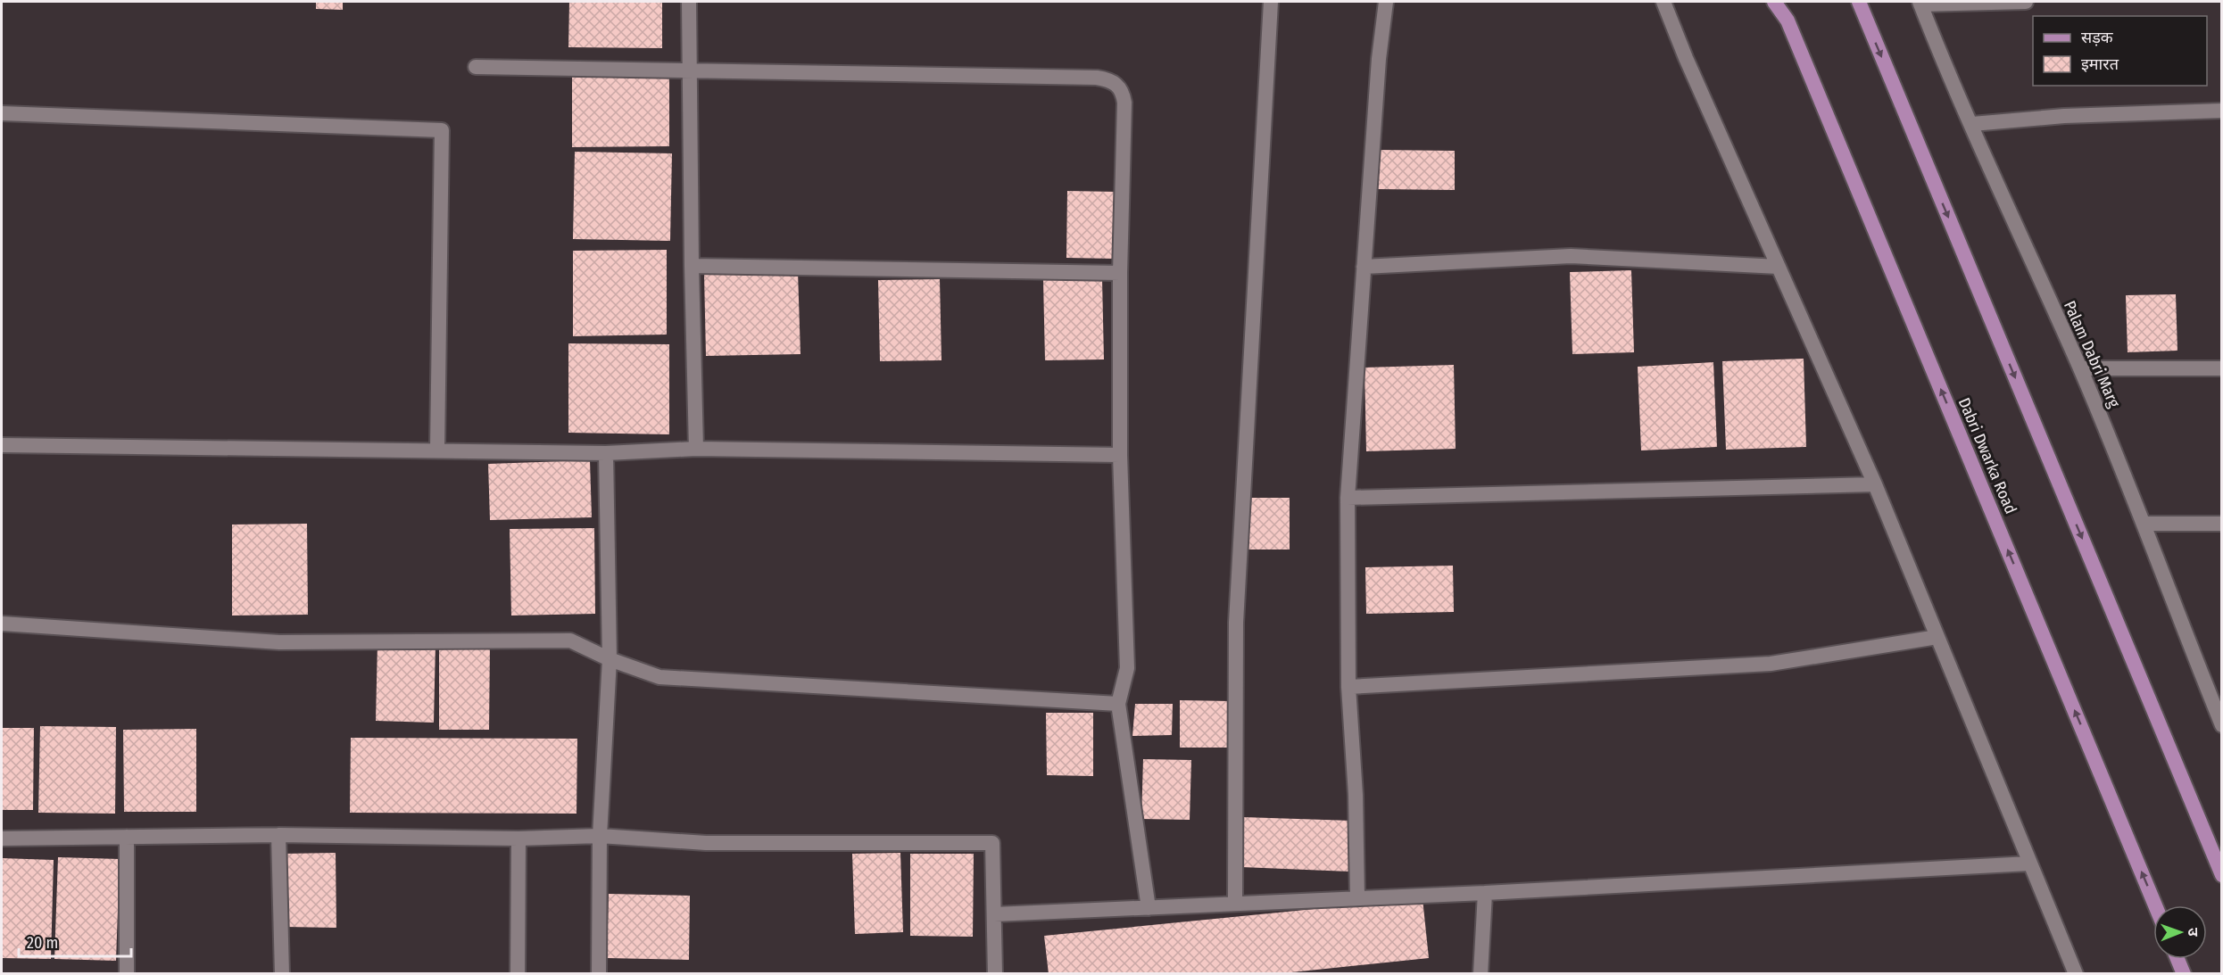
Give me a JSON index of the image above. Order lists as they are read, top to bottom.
{
  "streets": {
    "main road": ["Dabri Dwarka Road"],
    "street": ["Palam Dabri Marg"]
  },
  "legend": ["सड़क", "इमारत"],
  "scale_bar": "20 m",
  "north": "right"
}
